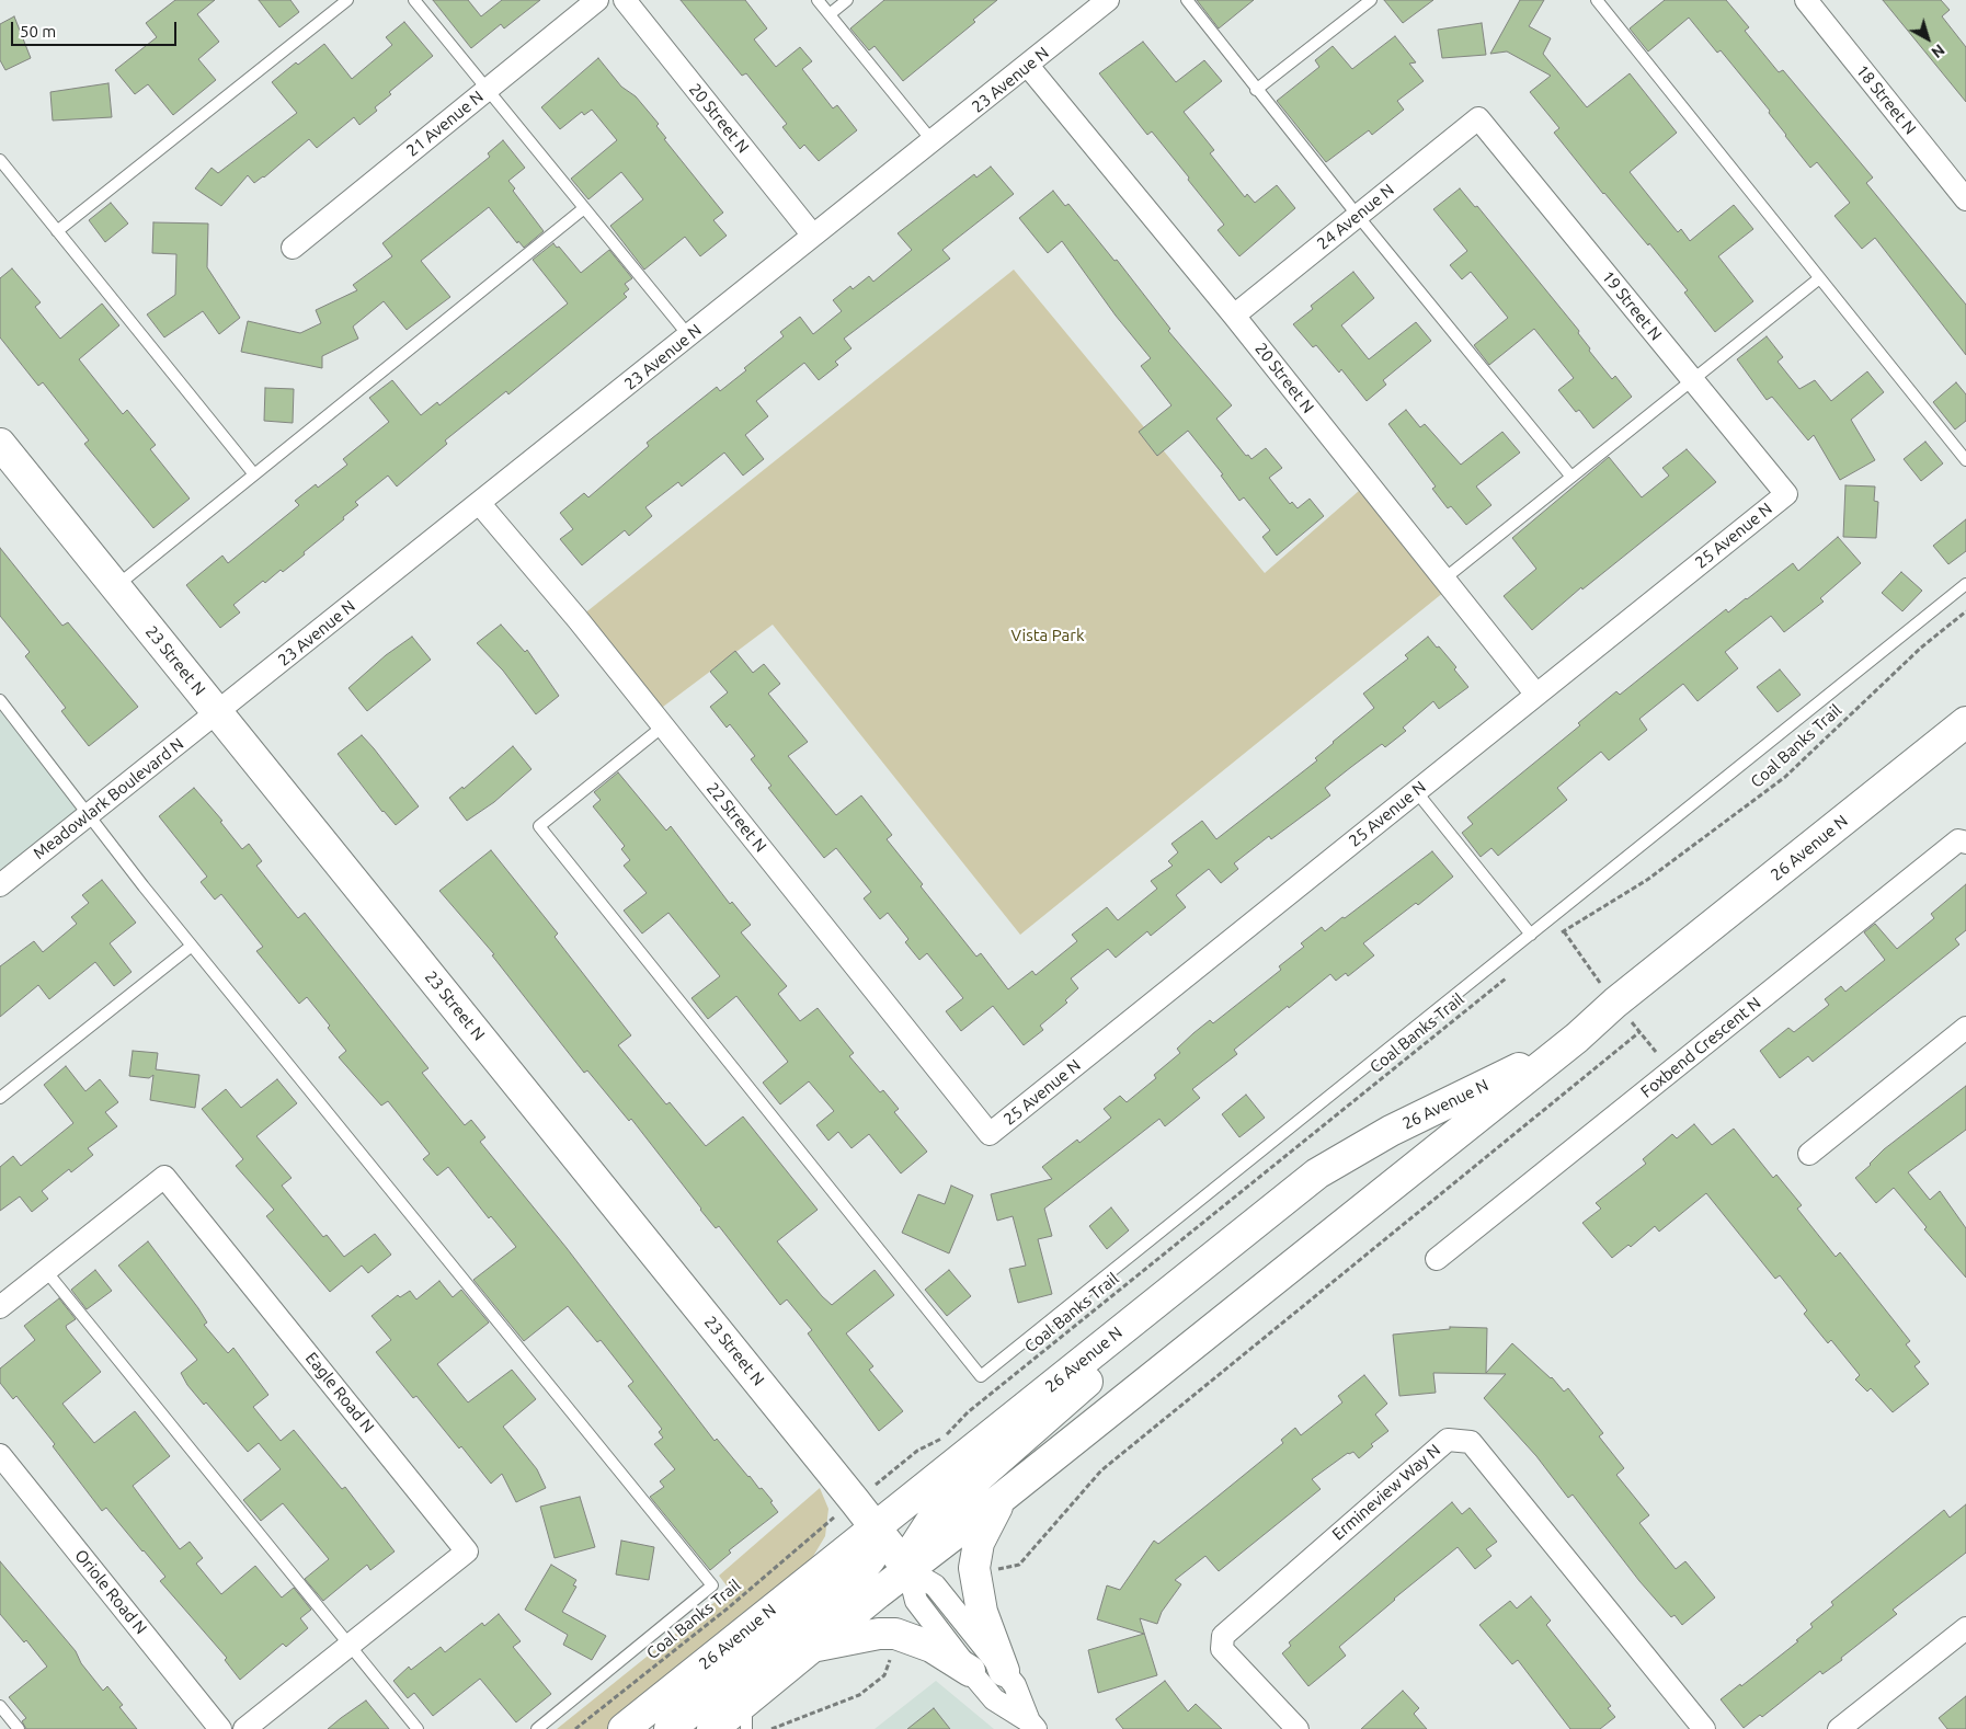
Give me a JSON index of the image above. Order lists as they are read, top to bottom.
{
  "streets": {
    "main road": ["23 Street N", "26 Avenue N"],
    "street": [
      "23 Avenue N",
      "18 Street N",
      "20 Street N",
      "21 Avenue N",
      "24 Avenue N",
      "19 Street N",
      "25 Avenue N",
      "Meadowlark Boulevard N",
      "22 Street N",
      "Foxbend Crescent N",
      "Eagle Road N",
      "Ermineview Way N",
      "Oriole Road N"
    ],
    "path": ["Coal Banks Trail"]
  },
  "crossings": [
    ["23 Avenue N", "20 Street N"],
    ["23 Avenue N", "23 Street N"],
    ["23 Avenue N", "Meadowlark Boulevard N"],
    ["23 Avenue N", "22 Street N"],
    ["20 Street N", "24 Avenue N"],
    ["20 Street N", "25 Avenue N"],
    ["24 Avenue N", "19 Street N"],
    ["19 Street N", "25 Avenue N"],
    ["25 Avenue N", "22 Street N"],
    ["23 Street N", "Meadowlark Boulevard N"],
    ["23 Street N", "26 Avenue N"]
  ],
  "parks": ["Vista Park"],
  "scale_bar": "50 m",
  "north": "bottom right"
}
